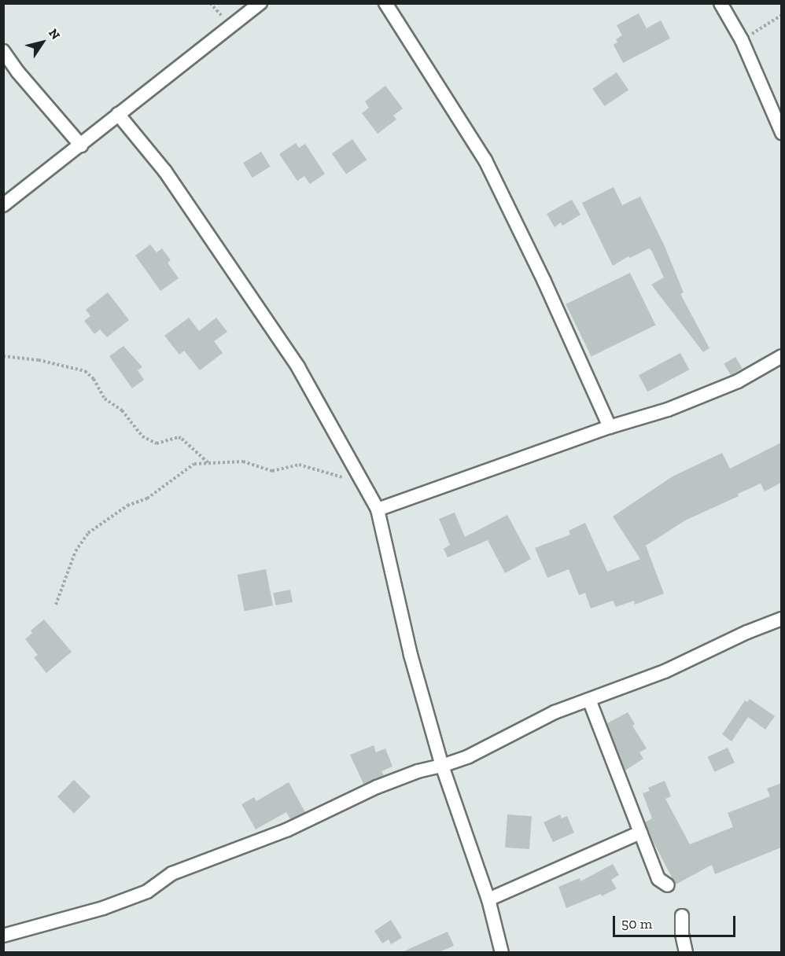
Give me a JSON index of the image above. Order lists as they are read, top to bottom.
{
  "scale_bar": "50 m",
  "north": "top right"
}
